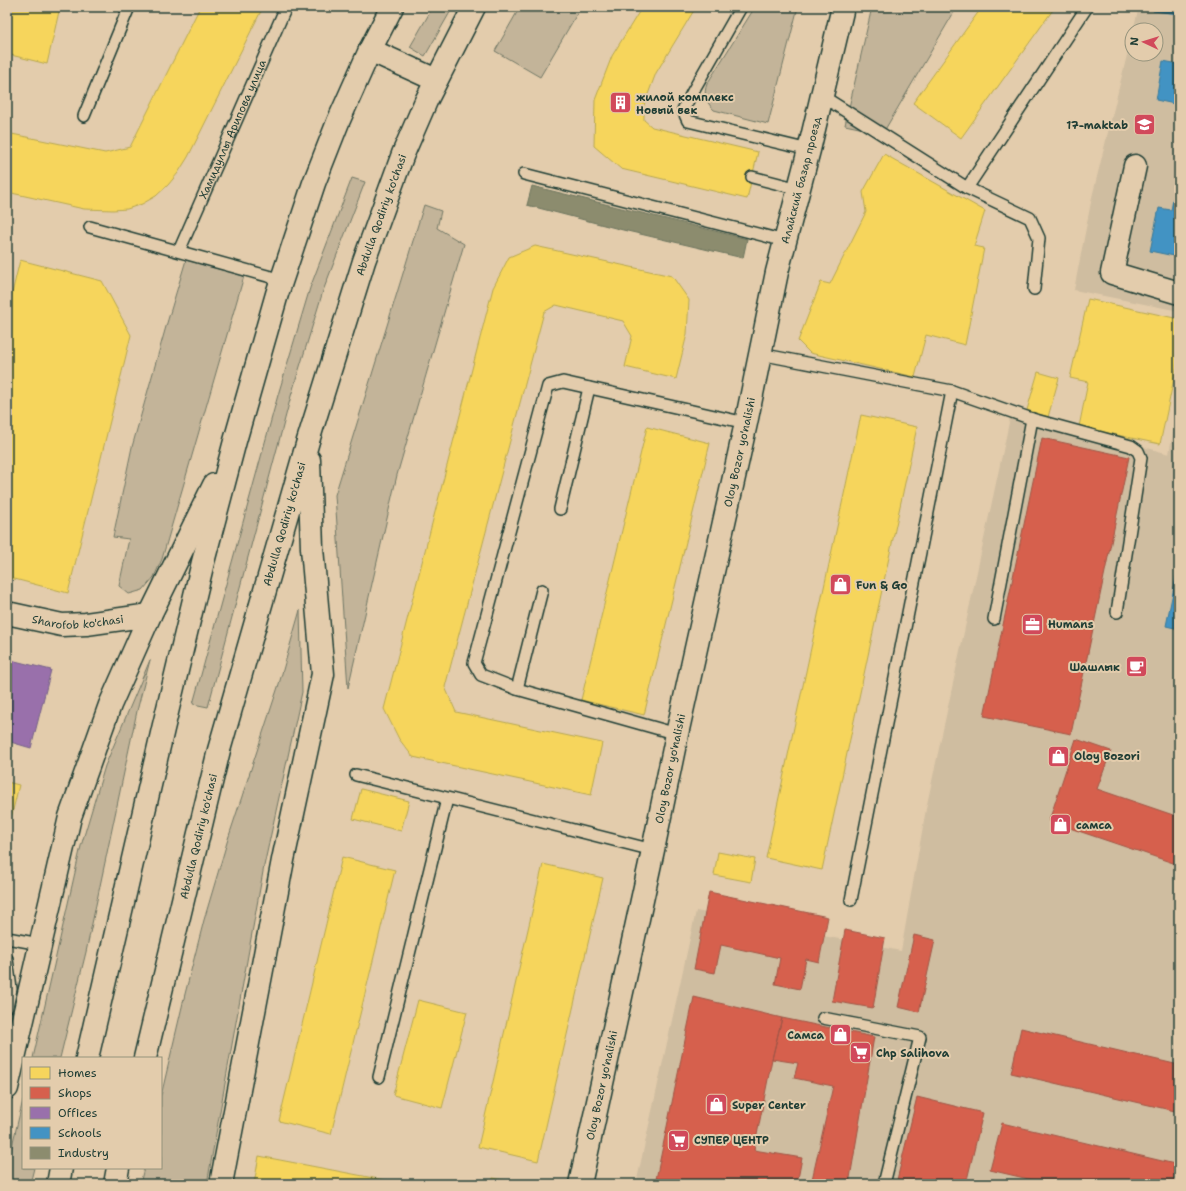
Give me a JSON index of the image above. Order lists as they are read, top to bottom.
{
  "streets": {
    "main road": [
      "Алайский базар проезд",
      "Abdulla Qodiriy ko'chasi",
      "Oloy Bozor yo'nalishi",
      "Sharofob ko'chasi"
    ],
    "lane": ["Хамидуллы Арипова улица"]
  },
  "crossings": [
    ["Алайский базар проезд", "Oloy Bozor yo'nalishi"]
  ],
  "places": {
    "building": ["жилой комплекс Новый век"],
    "school or university": ["17-maktab"],
    "shop": [
      "Fun & Go",
      "Oloy Bozori",
      "самса",
      "Самса",
      "Super Center"
    ],
    "office": ["Humans"],
    "cafe": ["Шашлык"],
    "supermarket": ["Chp Salihova", "СУПЕР ЦЕНТР"]
  },
  "legend": [
    "Homes",
    "Shops",
    "Offices",
    "Schools",
    "Industry"
  ],
  "north": "left"
}
